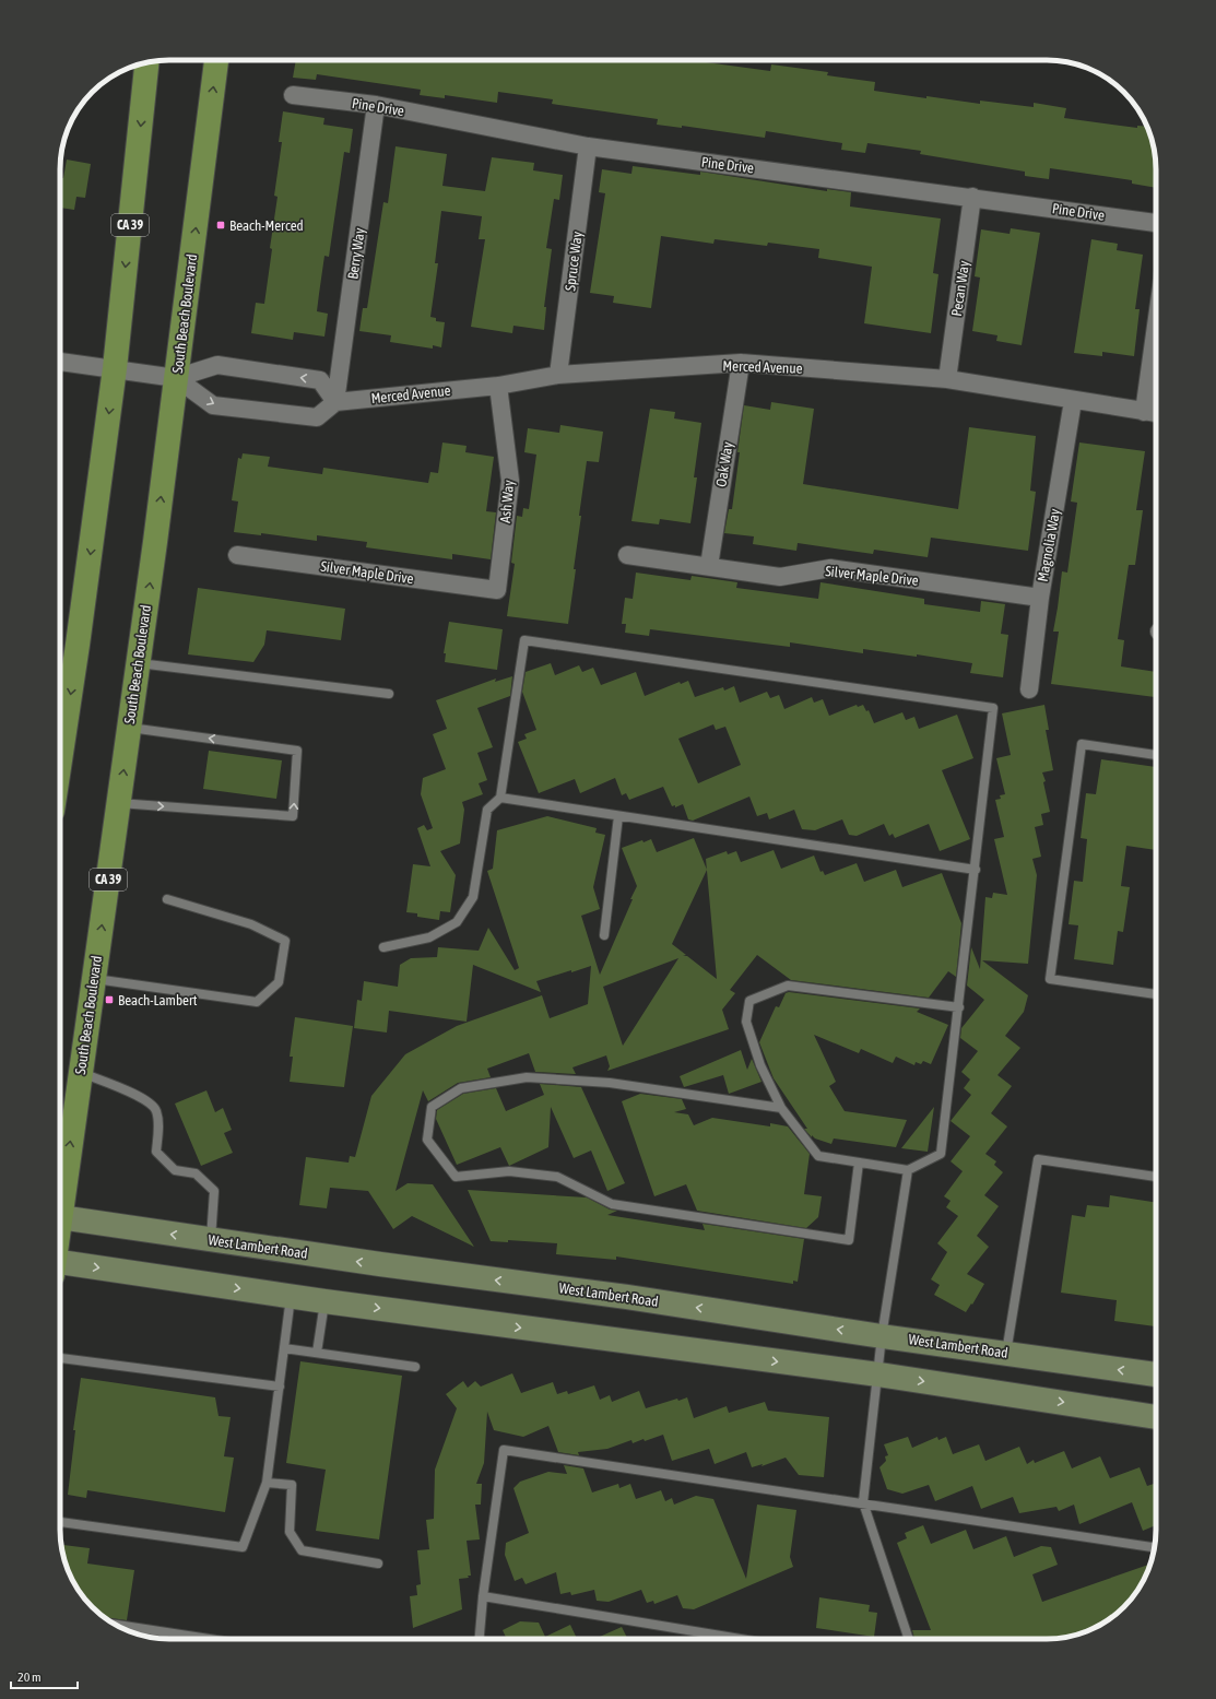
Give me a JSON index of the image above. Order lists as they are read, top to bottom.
{
  "streets": {
    "main road": ["CA 39", "South Beach Boulevard", "West Lambert Road"],
    "street": [
      "Pine Drive",
      "Berry Way",
      "Spruce Way",
      "Pecan Way",
      "Merced Avenue",
      "Oak Way",
      "Ash Way",
      "Magnolia Way",
      "Silver Maple Drive"
    ]
  },
  "crossings": [
    ["Pine Drive", "Berry Way"],
    ["Pine Drive", "Spruce Way"],
    ["Pine Drive", "Pecan Way"],
    ["Berry Way", "Merced Avenue"],
    ["Spruce Way", "Merced Avenue"],
    ["Pecan Way", "Merced Avenue"],
    ["Merced Avenue", "Oak Way"],
    ["Merced Avenue", "Ash Way"],
    ["Merced Avenue", "Magnolia Way"],
    ["Oak Way", "Silver Maple Drive"],
    ["Ash Way", "Silver Maple Drive"],
    ["Magnolia Way", "Silver Maple Drive"]
  ],
  "places": {
    "transit": ["Beach-Merced", "Beach-Lambert"]
  },
  "scale_bar": "20 m"
}
